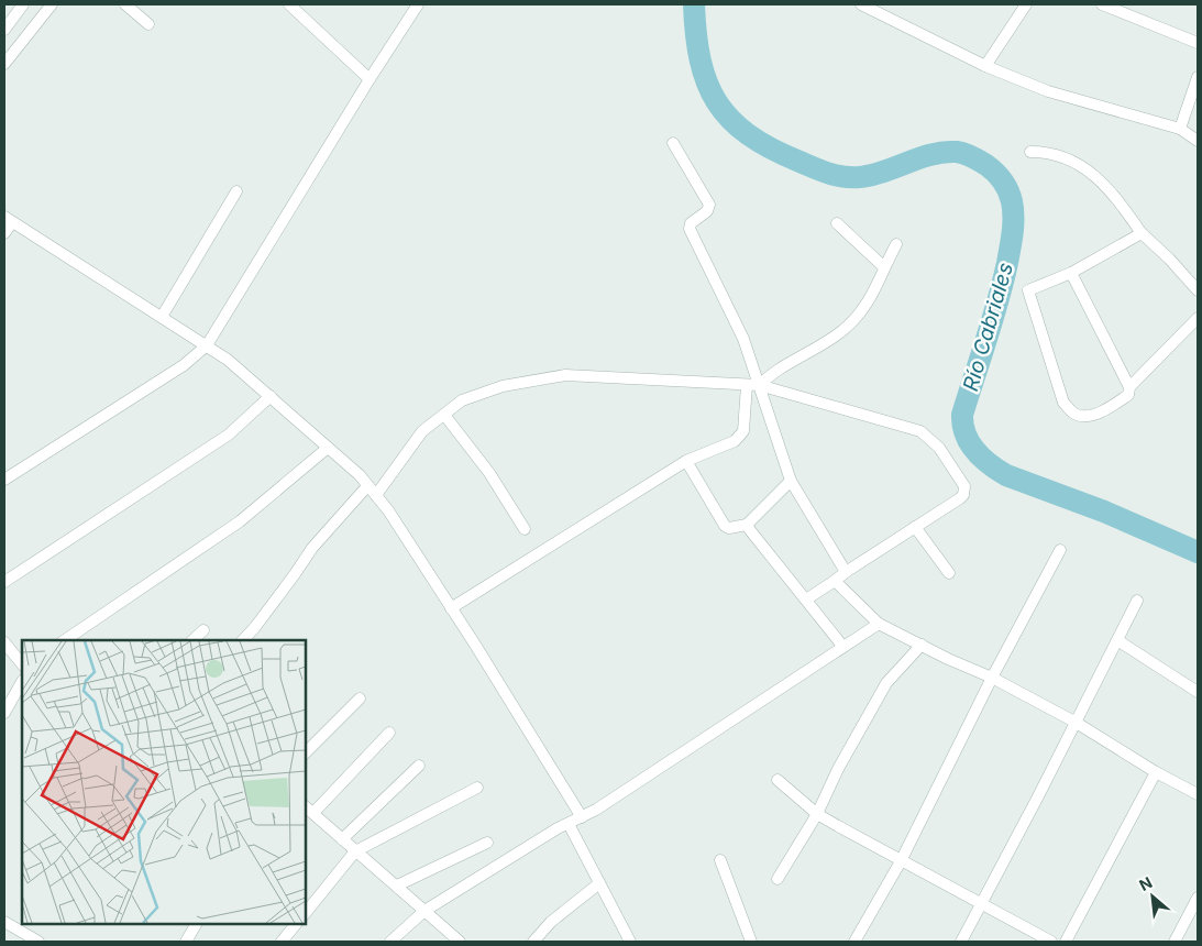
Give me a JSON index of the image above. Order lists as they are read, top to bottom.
{
  "water": ["Río Cabriales"],
  "north": "top left"
}
